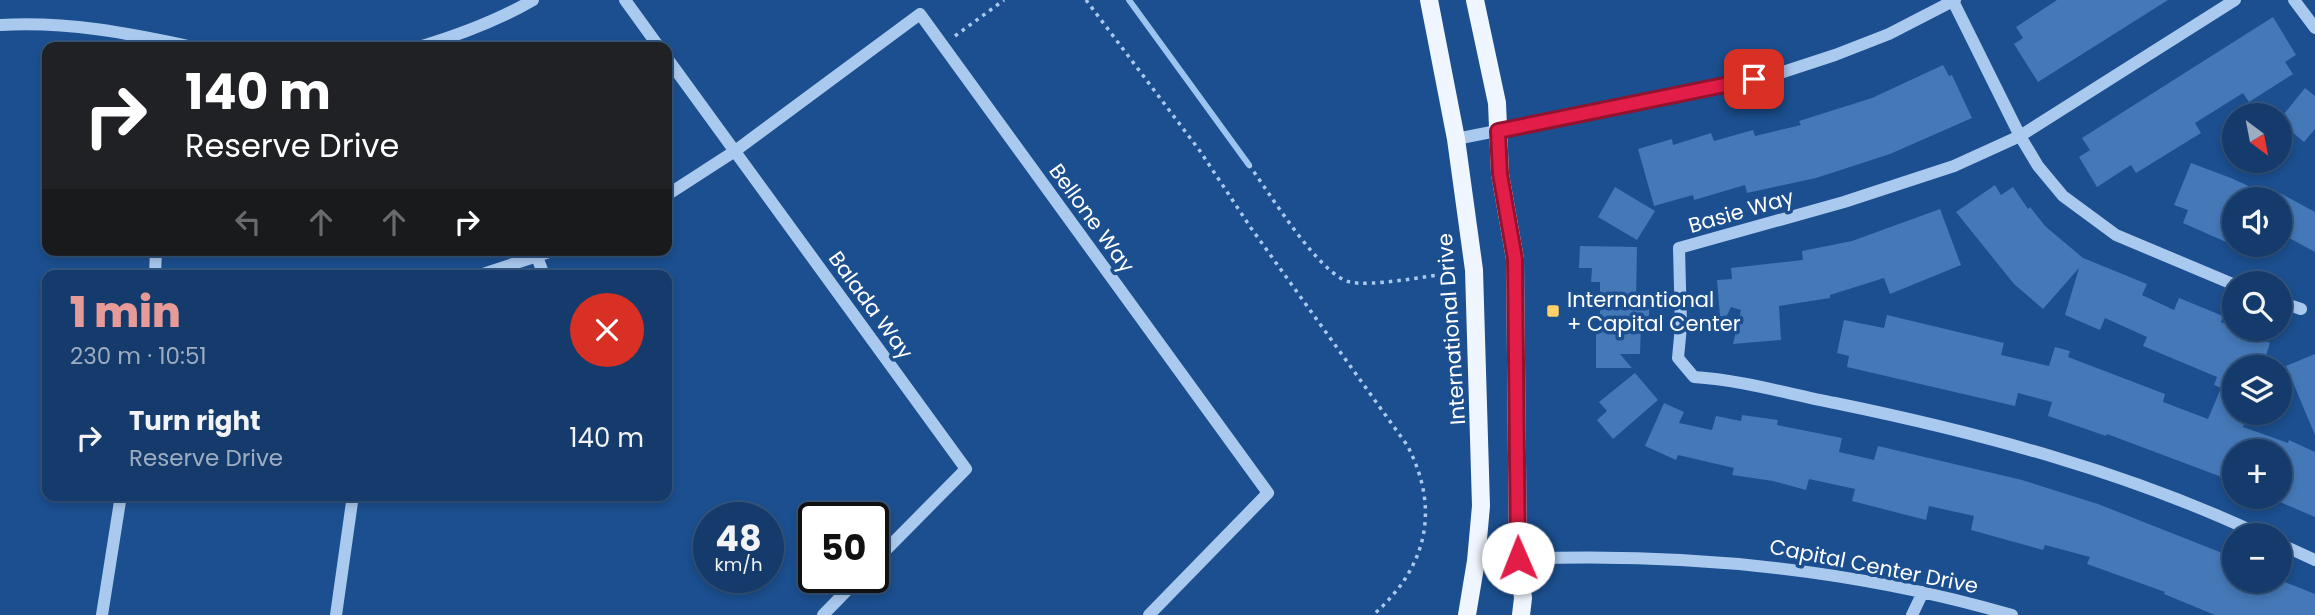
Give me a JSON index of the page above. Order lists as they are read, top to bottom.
{
  "streets": {
    "main road": ["International Drive"],
    "street": [
      "Basie Way",
      "Bellone Way",
      "Balada Way",
      "Capital Center Drive"
    ]
  },
  "crossings": [
    ["Bellone Way", "Balada Way"],
    ["International Drive", "Capital Center Drive"]
  ],
  "places": {
    "transit": ["Internantional + Capital Center"]
  },
  "north": "bottom right",
  "page": {
    "turn": ["140 m", "Reserve Drive"],
    "map_buttons": ["+", "−"],
    "heading": ["1 min", "230 m · 10:51"],
    "list": [
      {
        "name": "Turn right",
        "note": "Reserve Drive",
        "value": "140 m"
      }
    ],
    "speed": "48 km/h",
    "limit": "50"
  }
}
